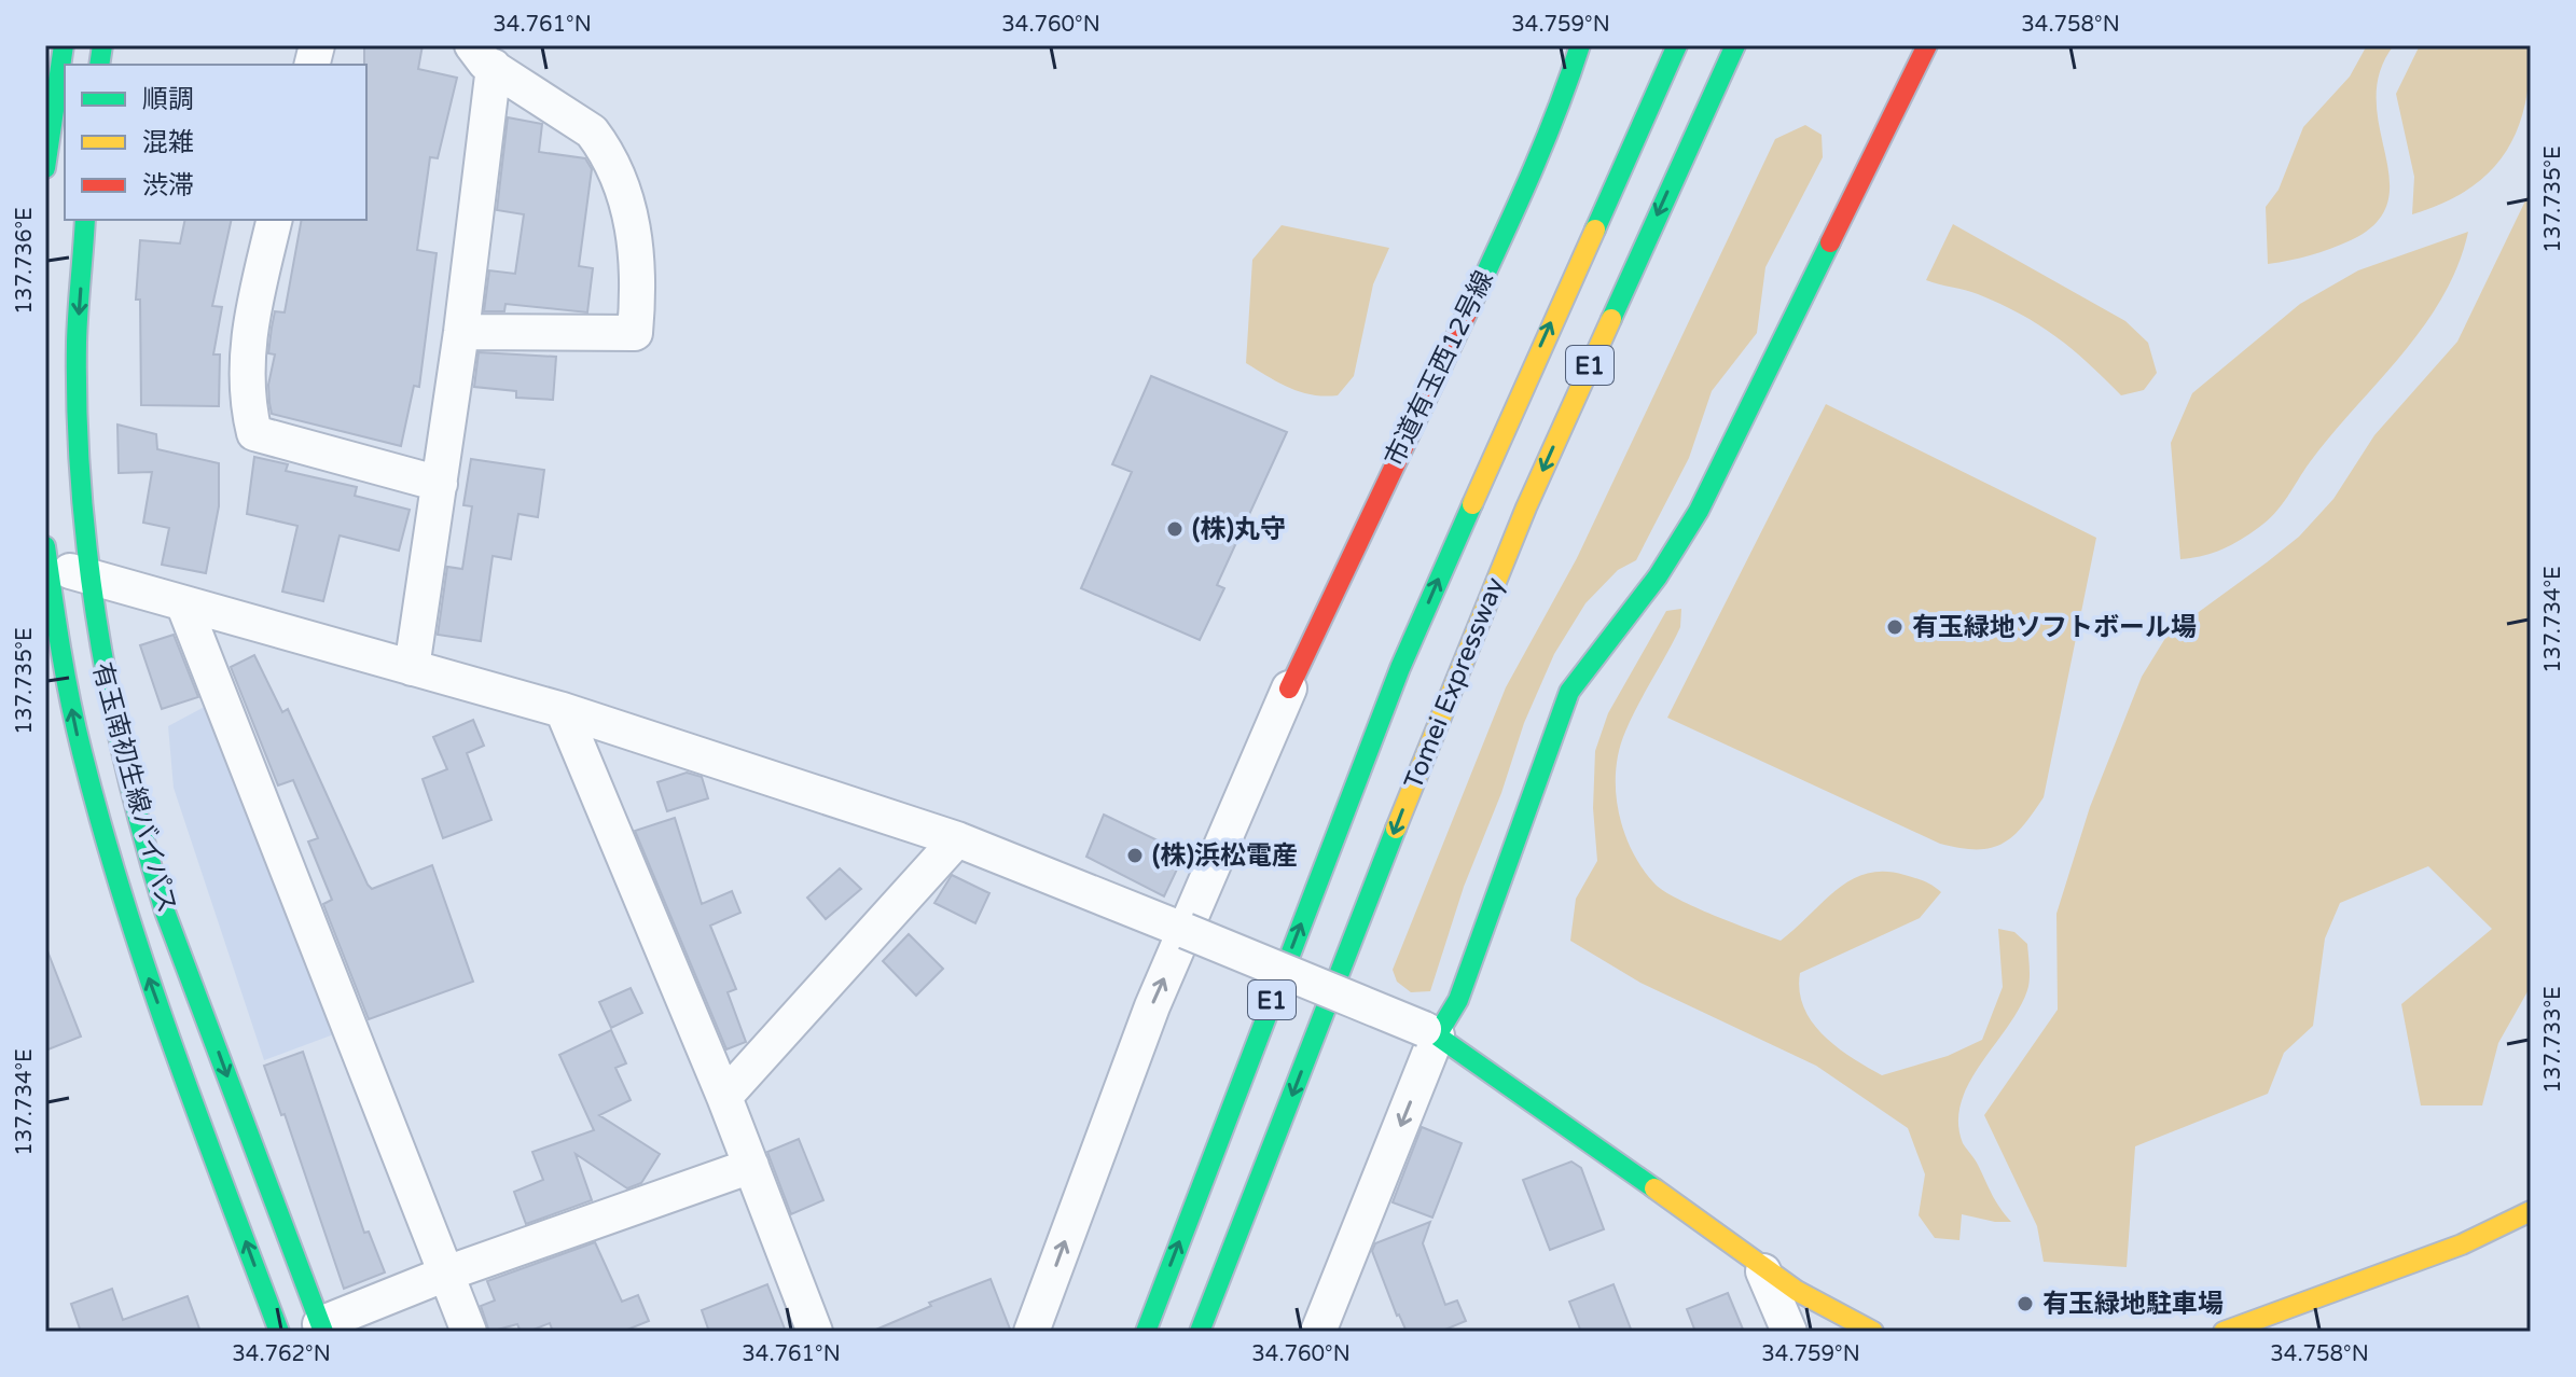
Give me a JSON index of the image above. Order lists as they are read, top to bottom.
{
  "streets": {
    "main road": [
      "E1",
      "市道有玉西12号線",
      "Tomei Expressway",
      "有玉南初生線バイパス"
    ]
  },
  "places": [
    "(株)丸守",
    "有玉緑地ソフトボール場",
    "(株)浜松電産",
    "有玉緑地駐車場"
  ],
  "legend": ["順調", "混雑", "渋滞"],
  "coordinates": [
    "34.761°N",
    "34.760°N",
    "34.759°N",
    "34.758°N",
    "137.735°E",
    "137.736°E",
    "137.734°E",
    "137.733°E",
    "34.762°N"
  ]
}
